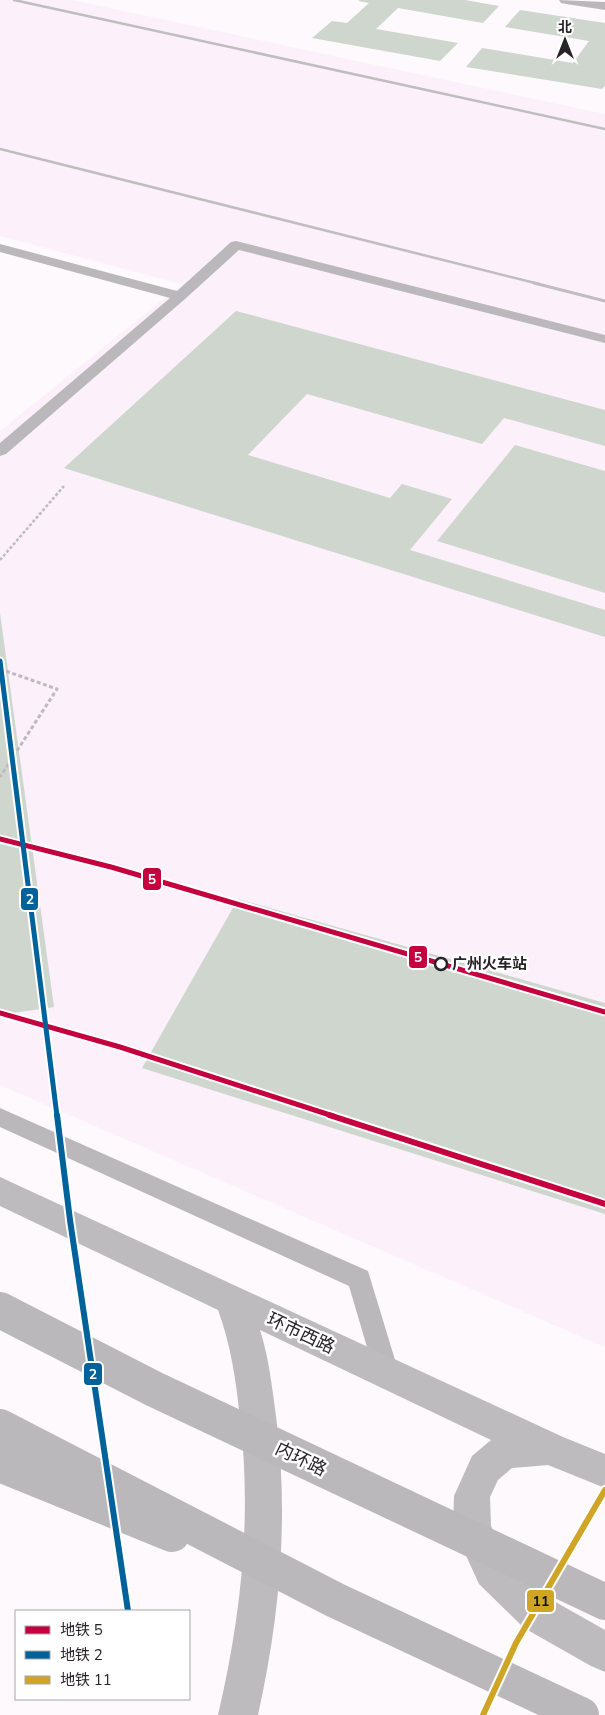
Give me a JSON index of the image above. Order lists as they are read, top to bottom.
{
  "streets": {
    "main road": ["环市西路", "内环路"]
  },
  "places": ["广州火车站"],
  "lines": ["metro line 2", "metro line 5", "metro line 11"],
  "legend": ["地铁 5", "地铁 2", "地铁 11"],
  "north": "top"
}
